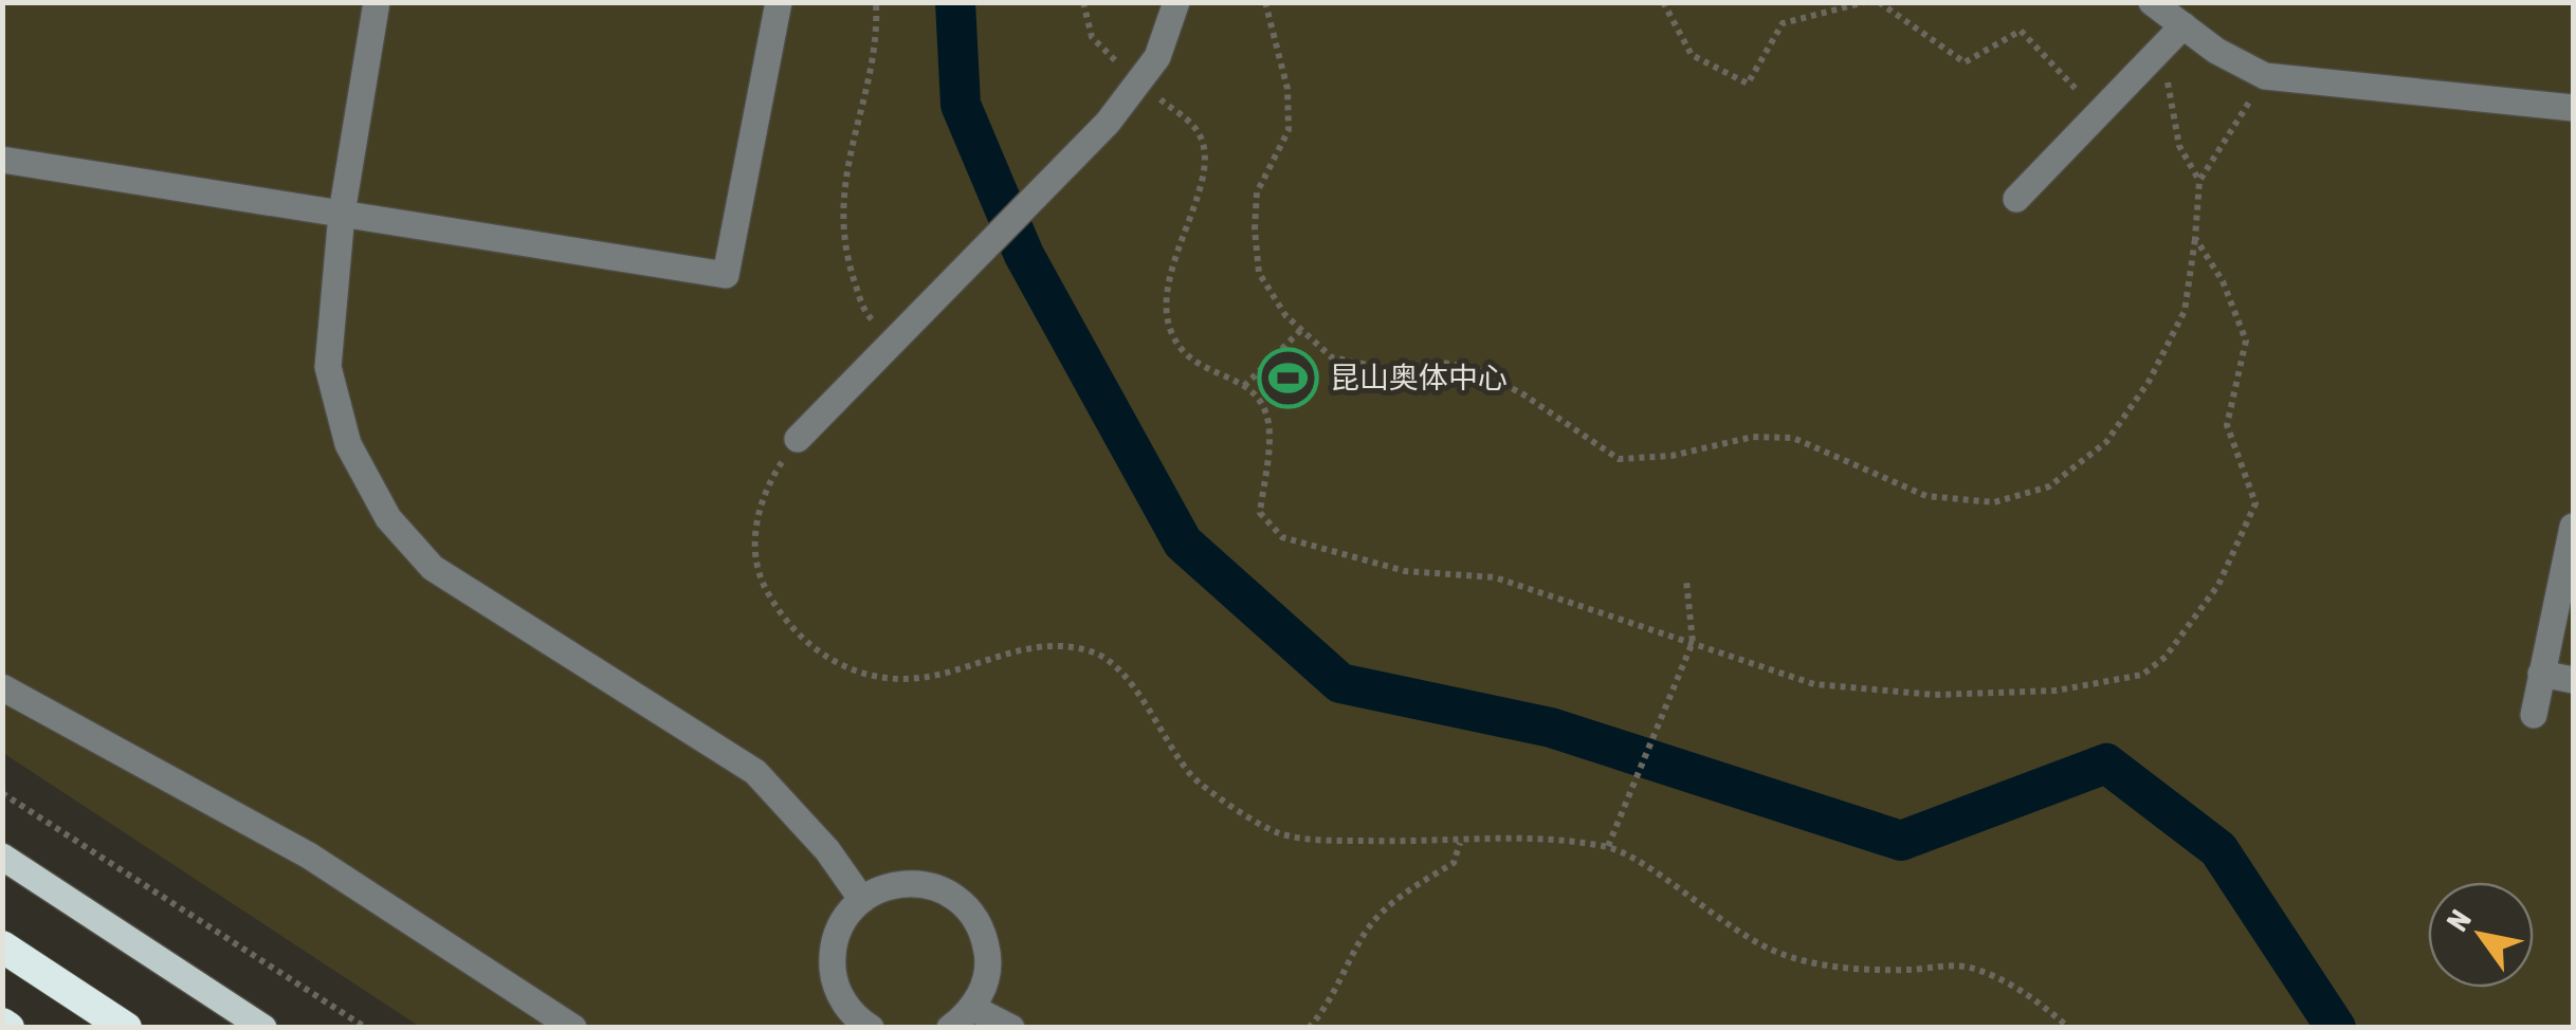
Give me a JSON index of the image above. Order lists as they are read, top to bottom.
{
  "places": {
    "sports": ["昆山奥体中心"]
  },
  "north": "top left"
}
